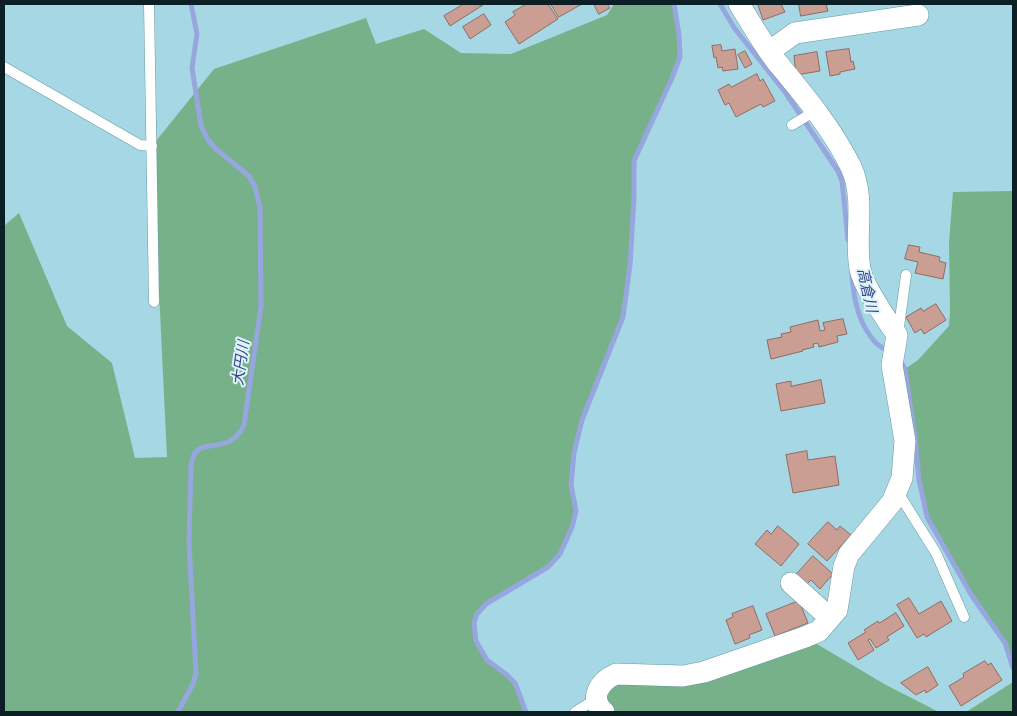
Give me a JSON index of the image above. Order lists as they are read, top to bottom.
{
  "water": ["高倉川", "大円川"]
}
